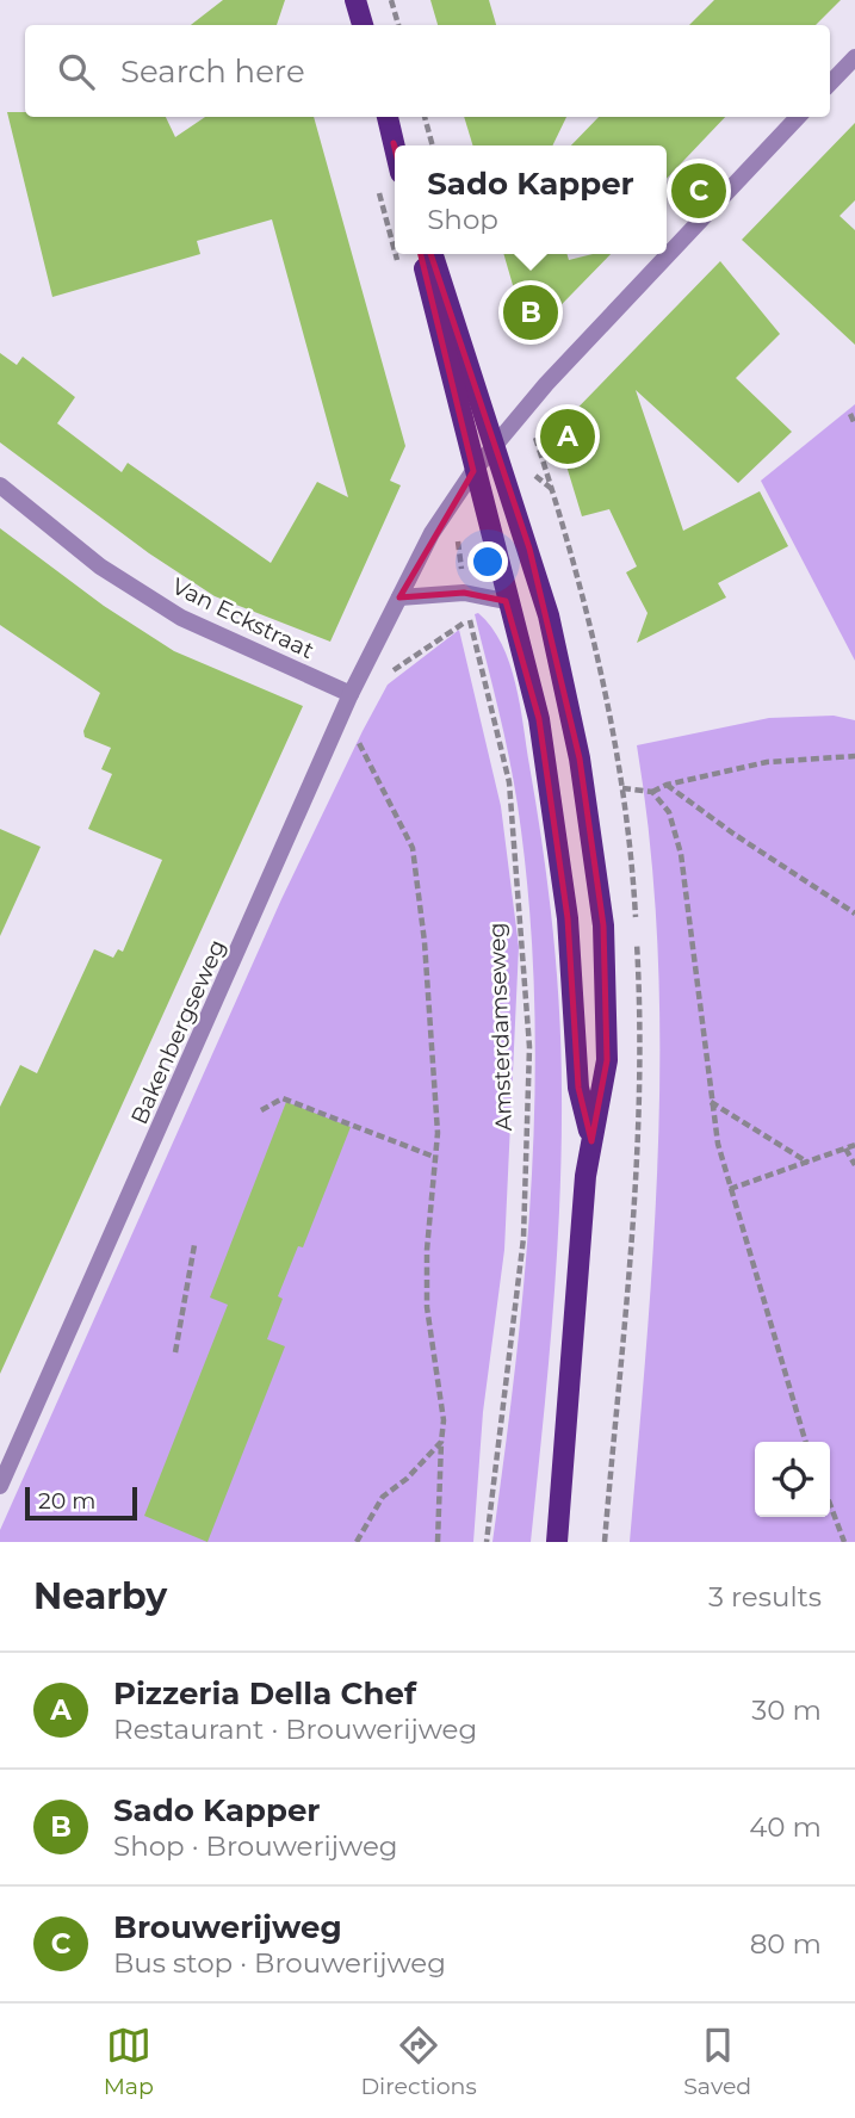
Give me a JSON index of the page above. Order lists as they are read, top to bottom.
{
  "streets": {
    "street": ["Van Eckstraat", "Bakenbergseweg"],
    "path": ["Amsterdamseweg"]
  },
  "crossings": [
    ["Van Eckstraat", "Bakenbergseweg"]
  ],
  "scale_bar": "20 m",
  "page": {
    "search": "Search here",
    "popup": ["Sado Kapper", "Shop"],
    "pins": ["C", "B", "A"],
    "scale": "20 m",
    "heading": ["Nearby", "3 results"],
    "list": [
      {
        "mark": "A",
        "name": "Pizzeria Della Chef",
        "note": "Restaurant · Brouwerijweg",
        "value": "30 m"
      },
      {
        "mark": "B",
        "name": "Sado Kapper",
        "note": "Shop · Brouwerijweg",
        "value": "40 m"
      },
      {
        "mark": "C",
        "name": "Brouwerijweg",
        "note": "Bus stop · Brouwerijweg",
        "value": "80 m"
      }
    ],
    "nav": ["Map", "Directions", "Saved"]
  }
}
